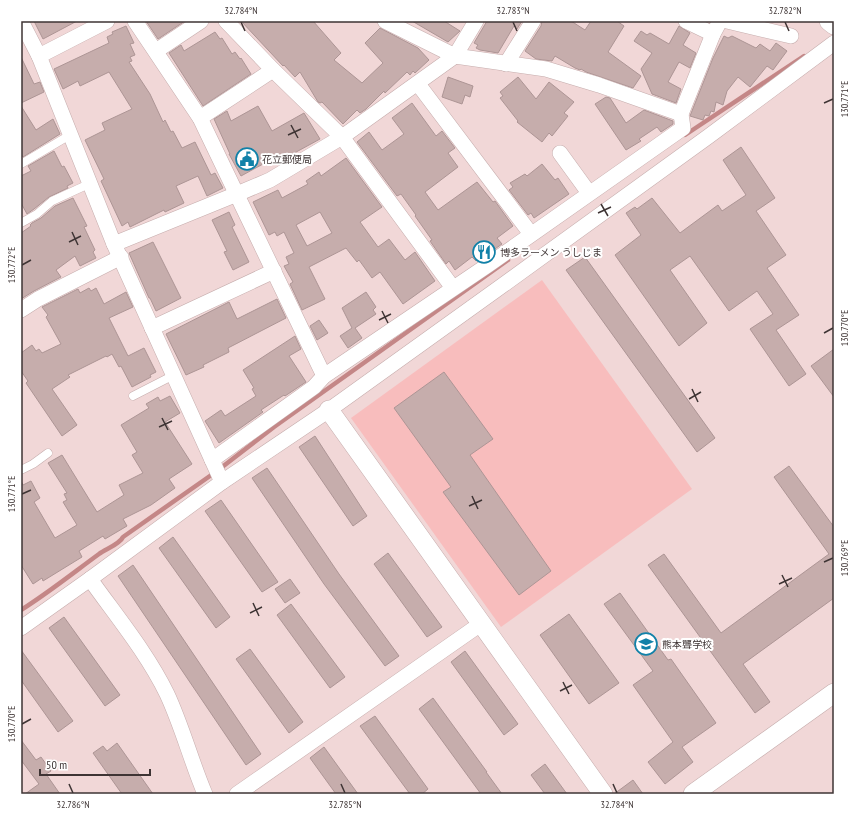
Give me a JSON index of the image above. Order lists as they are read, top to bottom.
{
  "places": {
    "public building": ["花立郵便局"],
    "restaurant": ["博多ラーメン うしじま"],
    "school or university": ["熊本聾学校"]
  },
  "scale_bar": "50 m",
  "coordinates": [
    "32.784°N",
    "32.783°N",
    "32.782°N",
    "130.771°E",
    "130.772°E",
    "130.770°E",
    "130.769°E",
    "32.786°N",
    "32.785°N"
  ]
}
